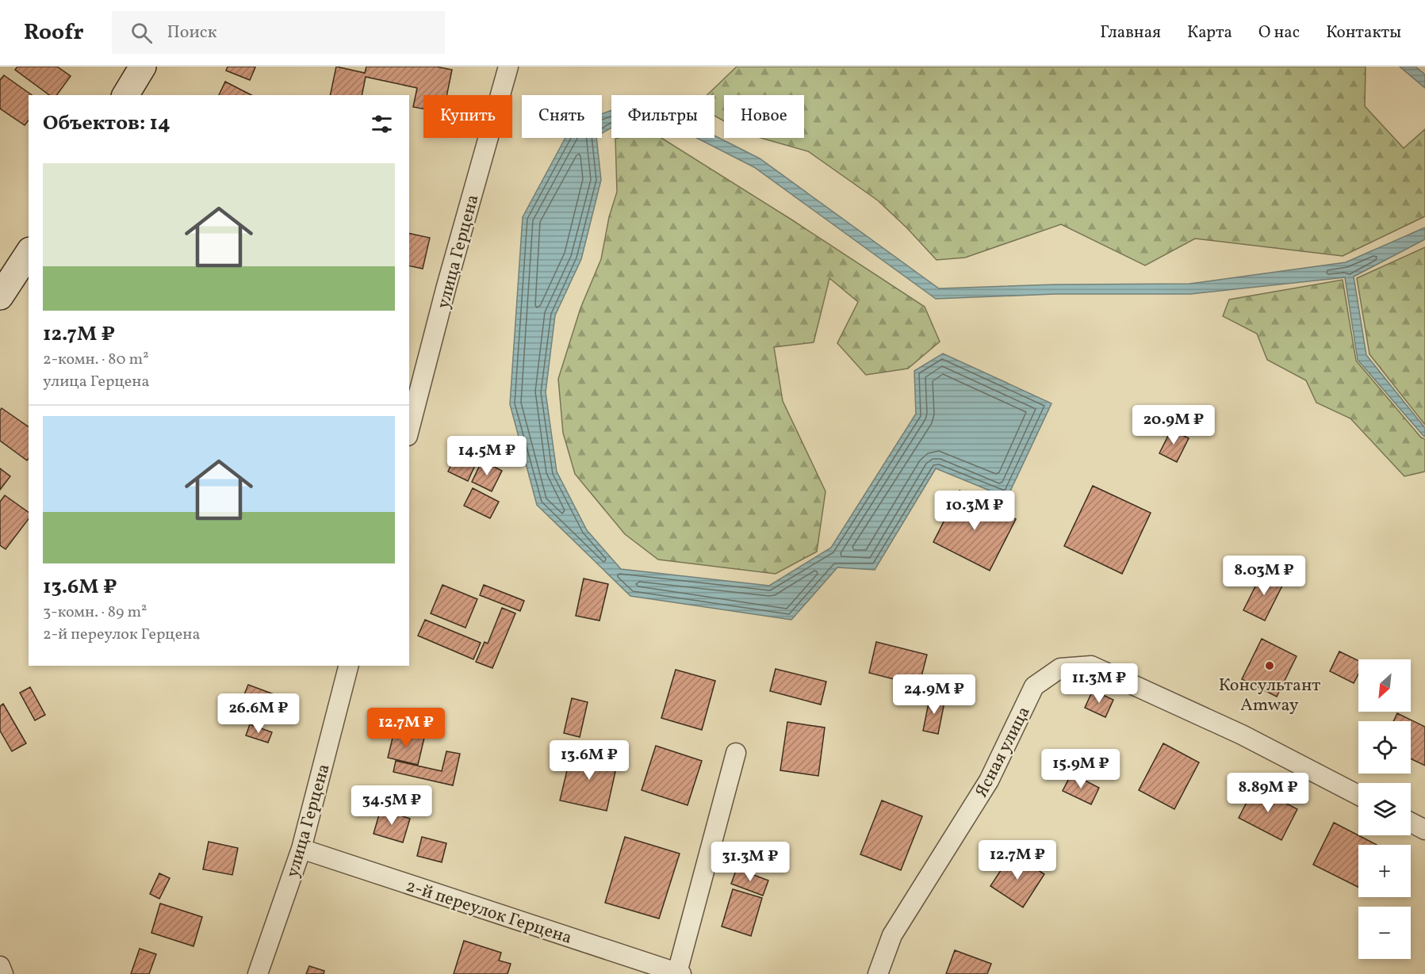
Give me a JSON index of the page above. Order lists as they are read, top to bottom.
{
  "streets": {
    "street": ["улица Герцена", "Ясная улица", "2-й переулок Герцена"]
  },
  "crossings": [
    ["улица Герцена", "2-й переулок Герцена"]
  ],
  "places": ["Консультант Amway"],
  "north": "bottom left",
  "page": {
    "header": "Roofr",
    "search": "Поиск",
    "nav": [
      "Главная",
      "Карта",
      "О нас",
      "Контакты"
    ],
    "chip": [
      "Купить",
      "Снять",
      "Фильтры",
      "Новое"
    ],
    "heading": "Объектов: 14",
    "list": [
      {
        "name": "12.7M ₽",
        "note": "2-комн. · 80 m² · улица Герцена"
      },
      {
        "name": "13.6M ₽",
        "note": "3-комн. · 89 m² · 2-й переулок Герцена"
      }
    ],
    "price": [
      "20.9M ₽",
      "14.5M ₽",
      "10.3M ₽",
      "8.03M ₽",
      "11.3M ₽",
      "24.9M ₽",
      "26.6M ₽",
      "12.7M ₽",
      "13.6M ₽",
      "15.9M ₽",
      "8.89M ₽",
      "34.5M ₽",
      "12.7M ₽",
      "31.3M ₽"
    ],
    "map_buttons": ["+", "−"]
  }
}
